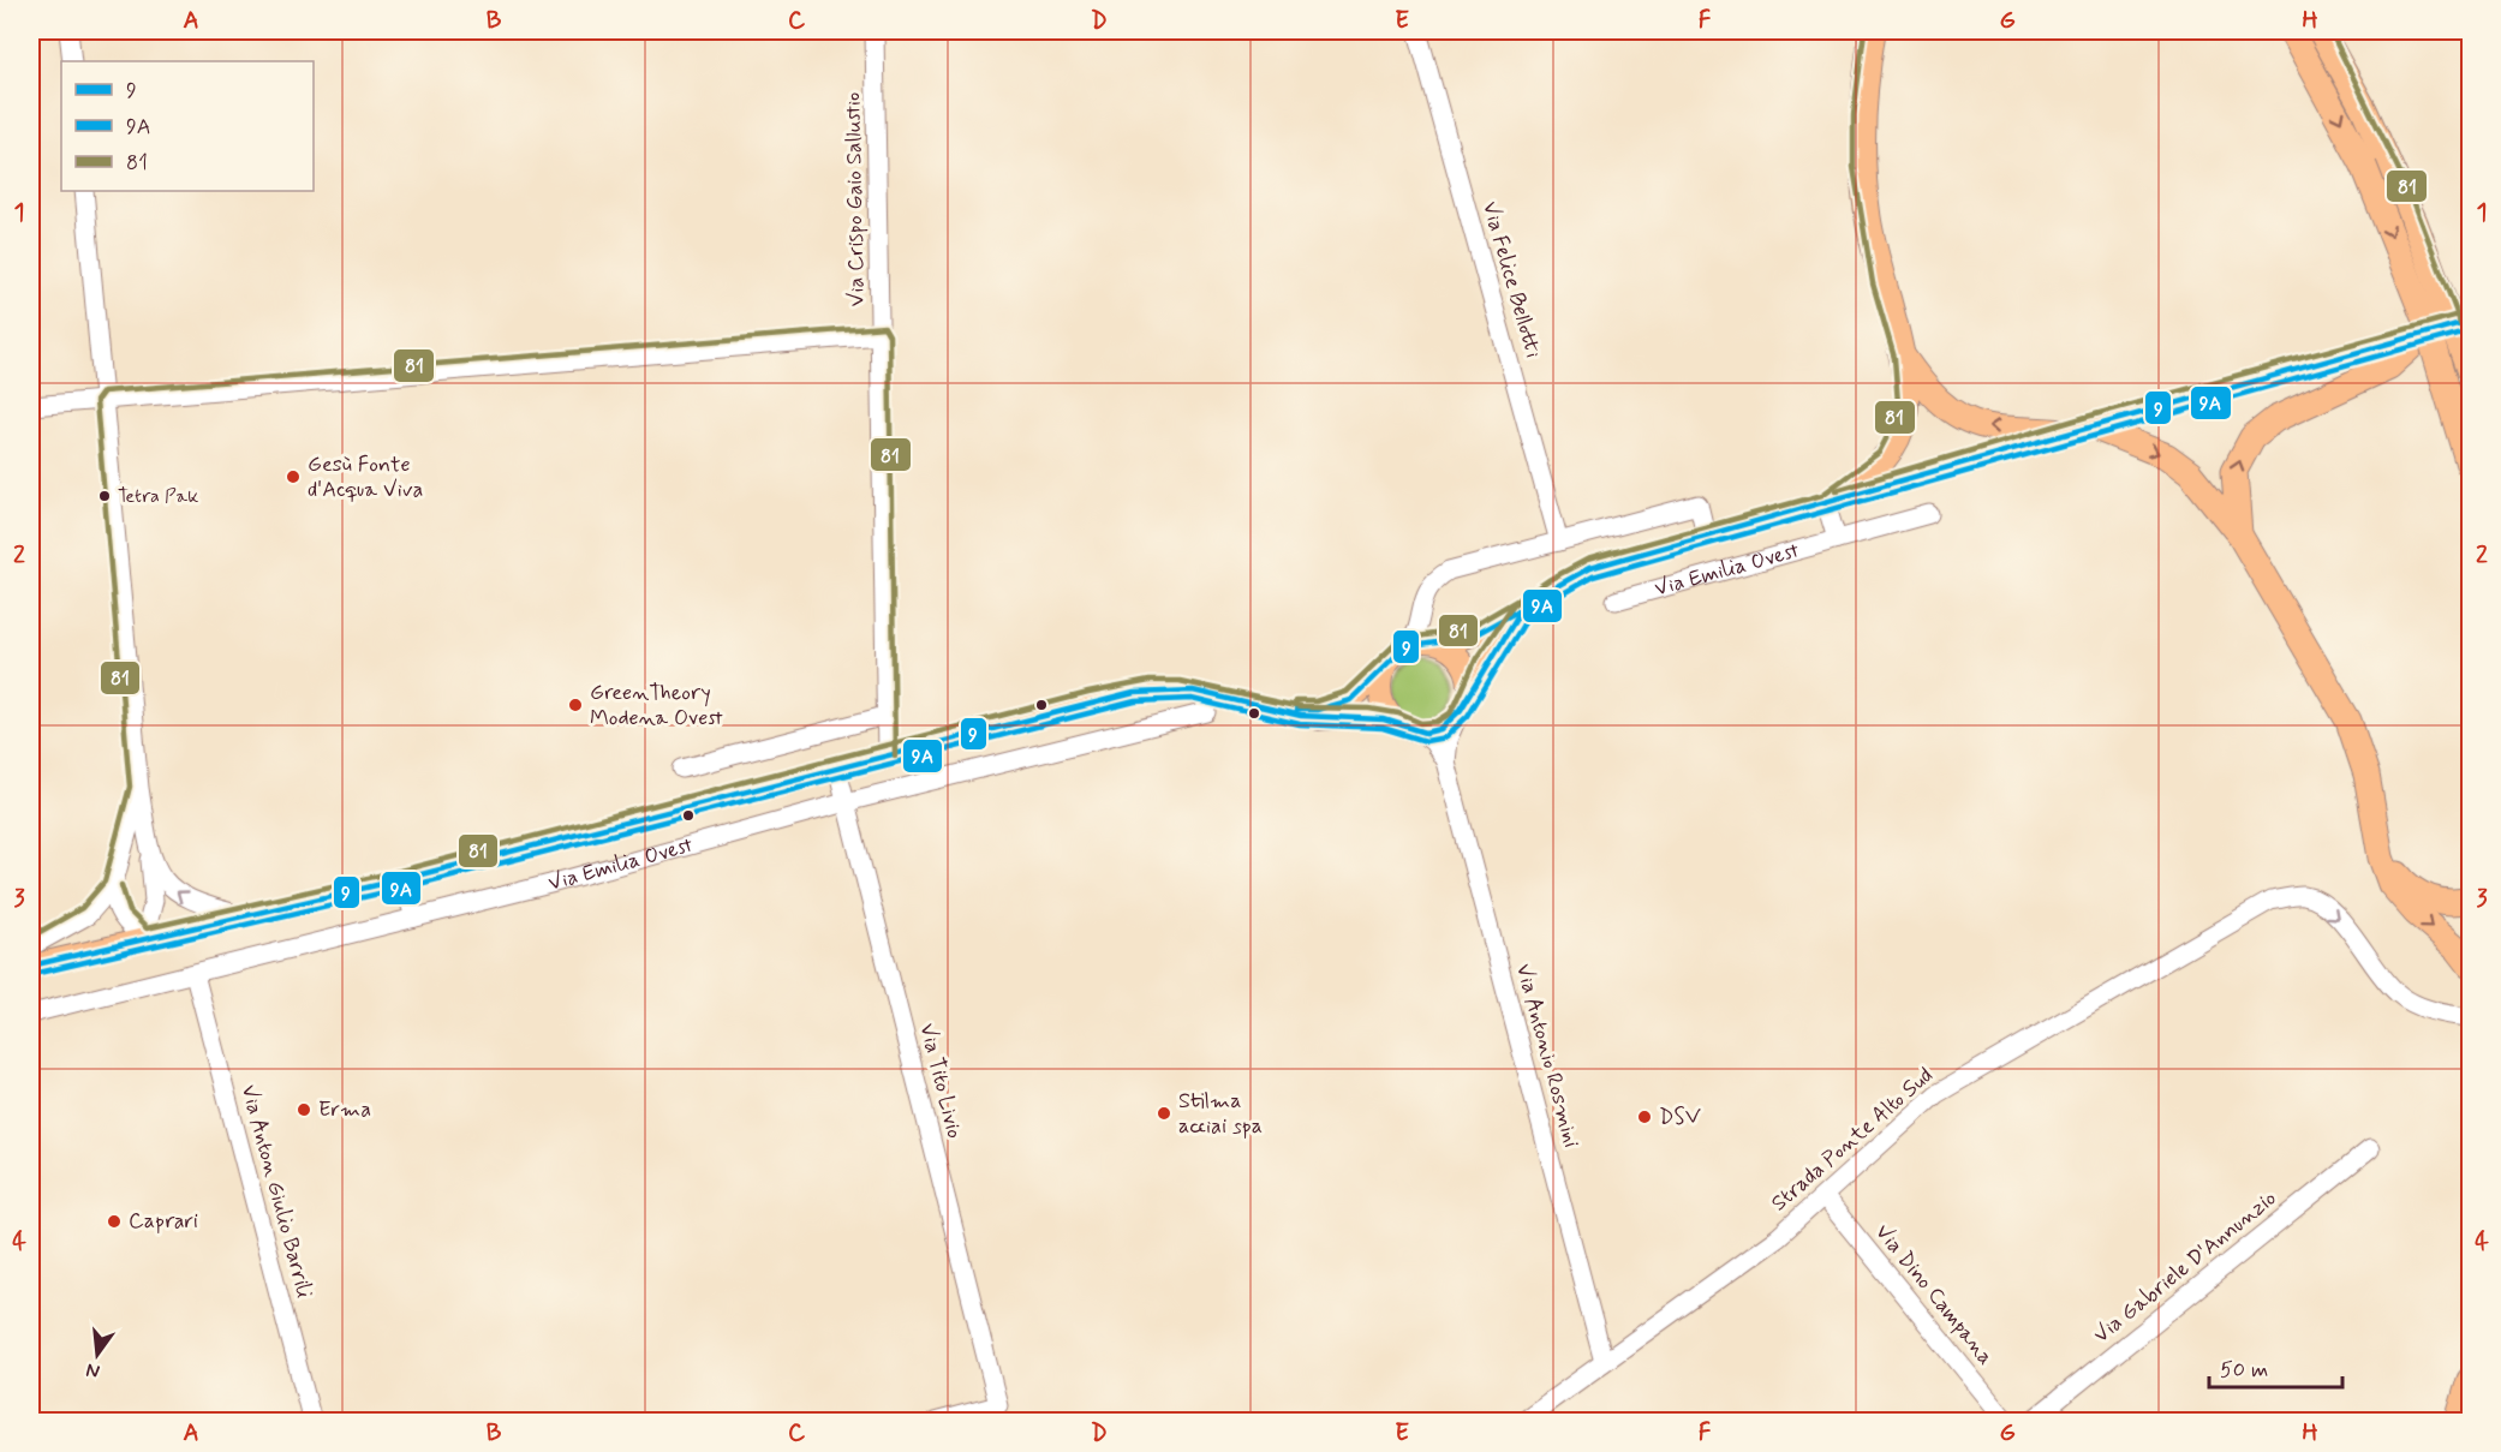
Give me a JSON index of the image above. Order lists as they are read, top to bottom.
{
  "streets": {
    "main road": ["Via Emilia Ovest"],
    "street": [
      "Via Crispo Gaio Sallustio",
      "Via Felice Bellotti",
      "Via Antonio Rosmini",
      "Via Tito Livio",
      "Strada Ponte Alto Sud",
      "Via Anton Giulio Barrili",
      "Via Gabriele D'Annunzio",
      "Via Dino Campana"
    ]
  },
  "crossings": [
    ["Via Crispo Gaio Sallustio", "Via Emilia Ovest"],
    ["Via Emilia Ovest", "Via Tito Livio"],
    ["Via Emilia Ovest", "Via Anton Giulio Barrili"],
    ["Via Antonio Rosmini", "Strada Ponte Alto Sud"],
    ["Strada Ponte Alto Sud", "Via Dino Campana"]
  ],
  "one_way": ["Strada Ponte Alto Sud"],
  "places": [
    "Gesù Fonte d'Acqua Viva",
    "Tetra Pak",
    "GreenTheory Modena Ovest",
    "Erma",
    "Stilma acciai spa",
    "DSV",
    "Caprari"
  ],
  "lines": ["transit line 81", "transit line 9", "transit line 9A"],
  "legend": ["9", "9A", "81"],
  "scale_bar": "50 m",
  "north": "bottom",
  "grid": {
    "columns": [
      "A",
      "B",
      "C",
      "D",
      "E",
      "F",
      "G",
      "H"
    ],
    "rows": [
      "1",
      "2",
      "3",
      "4"
    ]
  }
}
